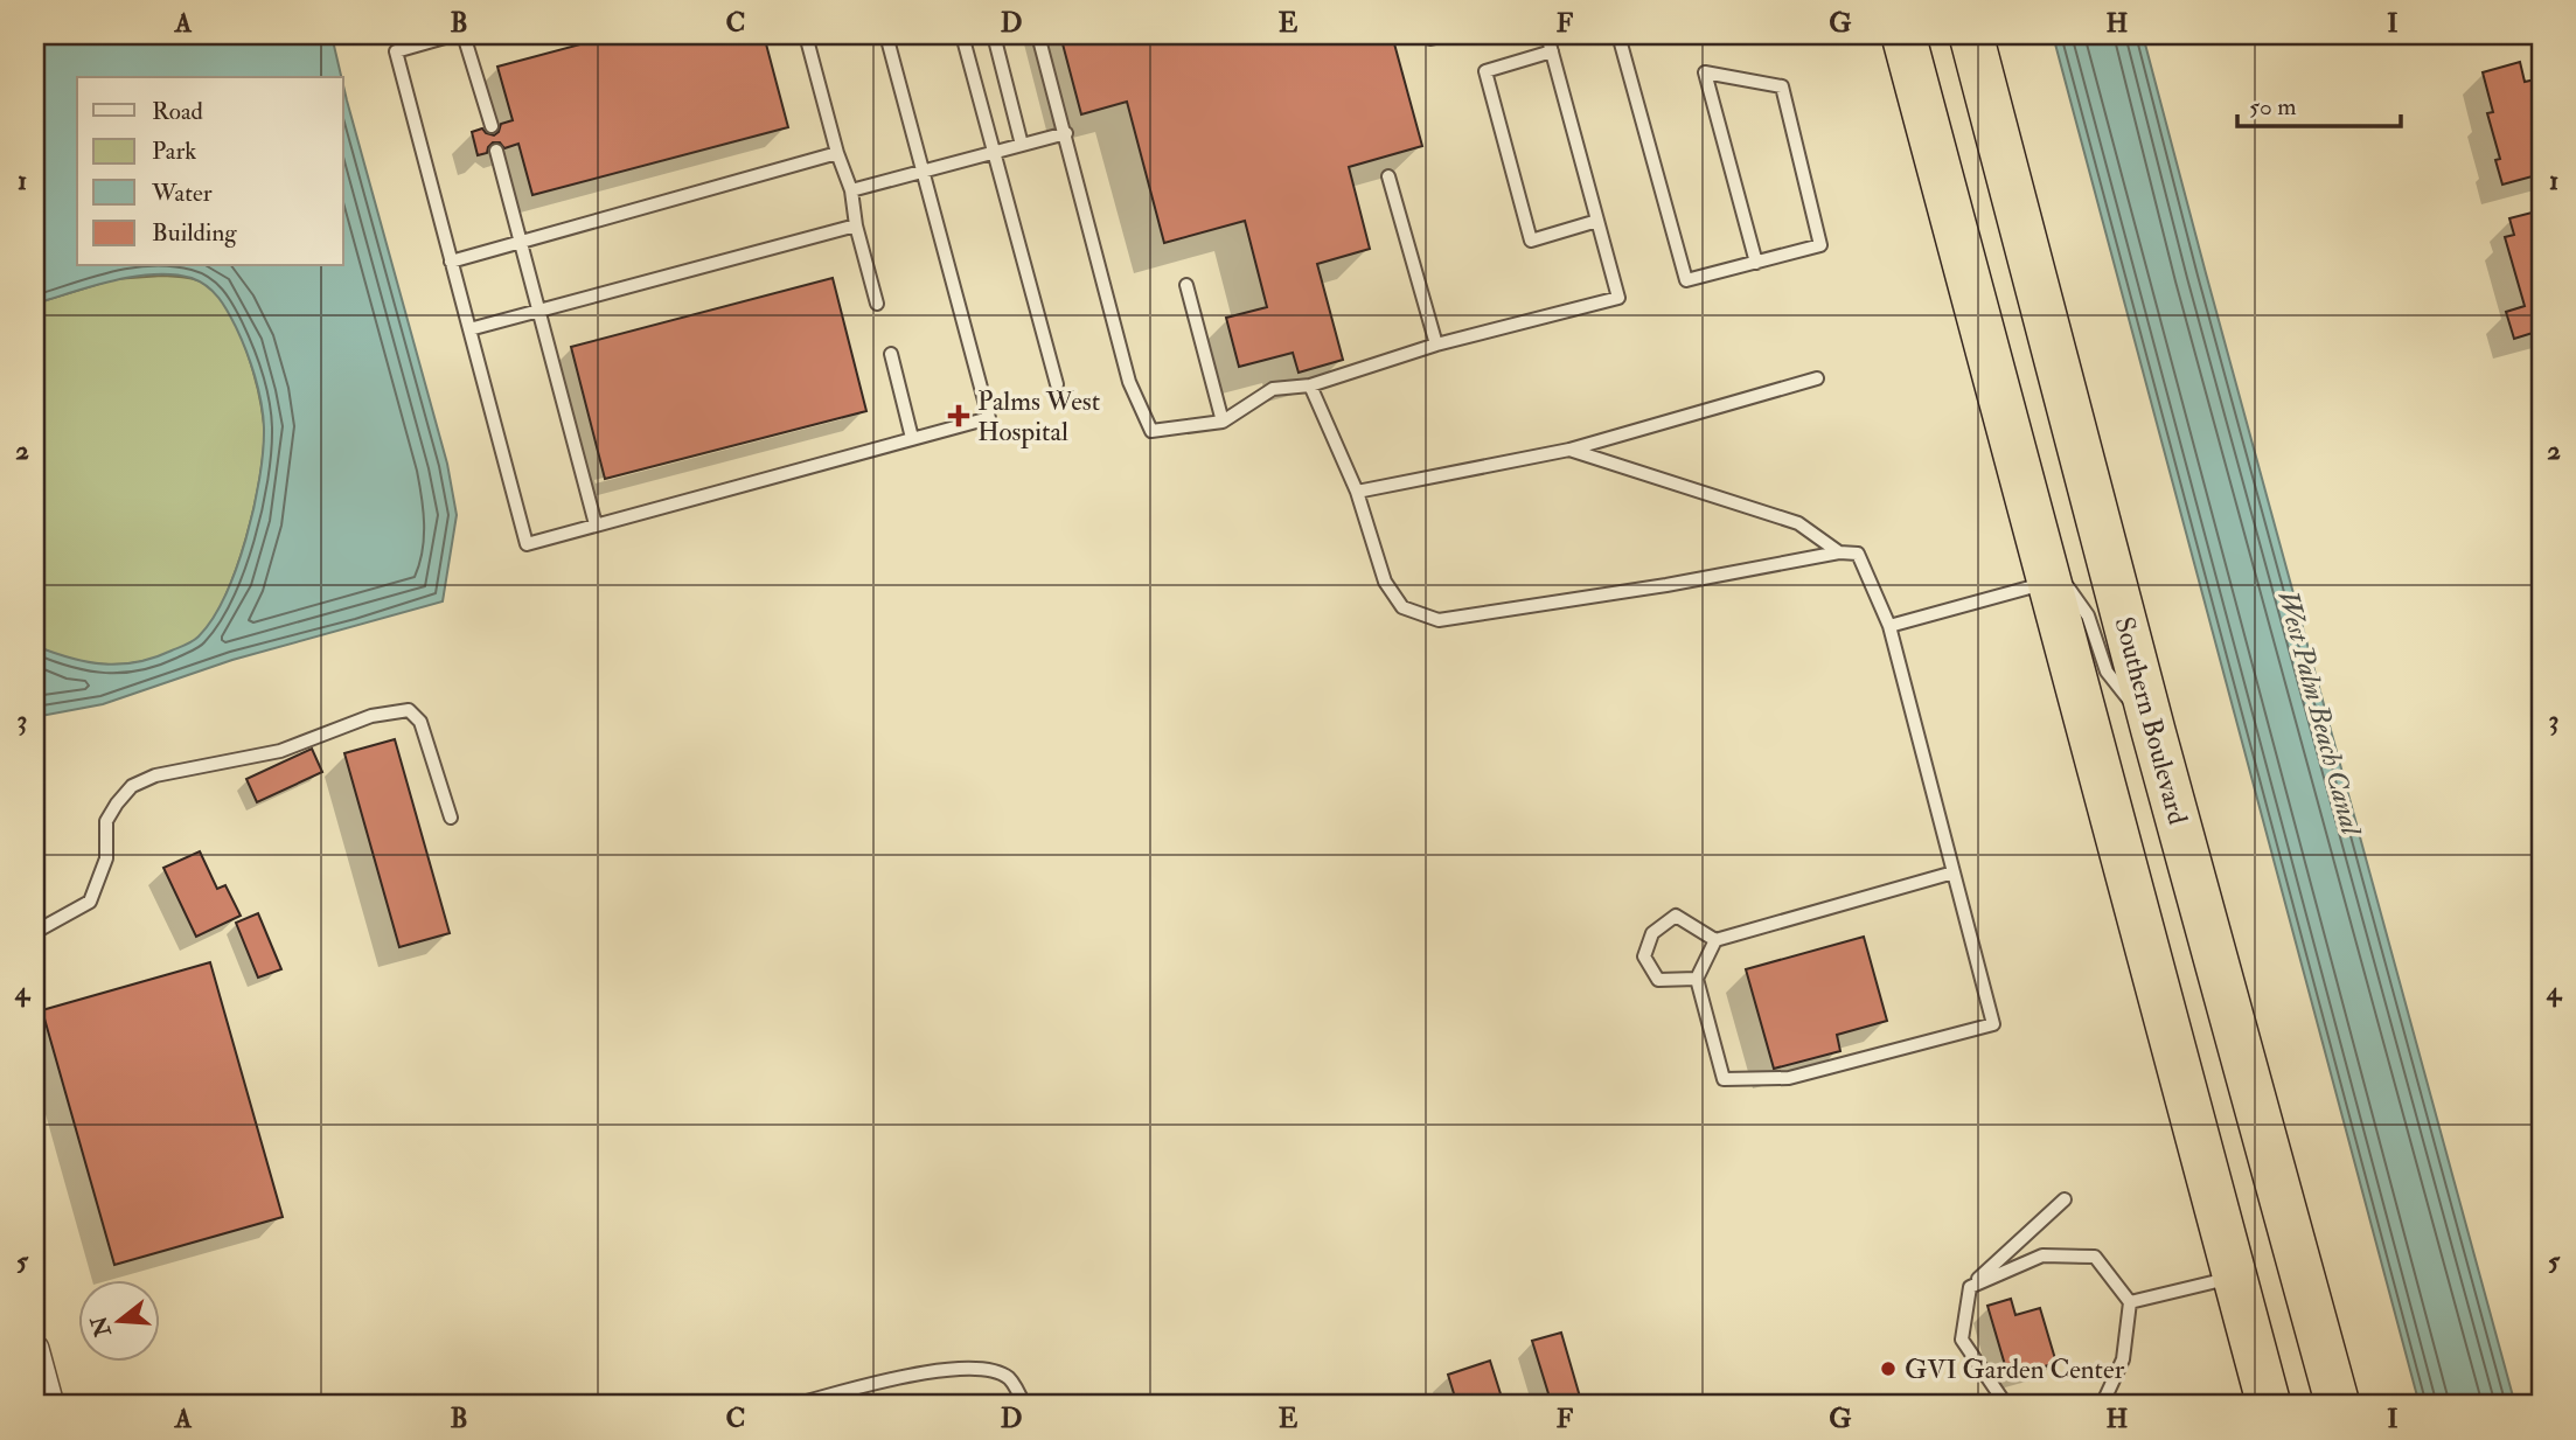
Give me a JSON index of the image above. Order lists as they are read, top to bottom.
{
  "streets": {
    "highway": ["Southern Boulevard"]
  },
  "water": ["West Palm Beach Canal"],
  "places": {
    "health": ["Palms West Hospital"],
    "other": ["GVI Garden Center"]
  },
  "legend": [
    "Road",
    "Park",
    "Water",
    "Building"
  ],
  "scale_bar": "50 m",
  "north": "left",
  "grid": {
    "columns": [
      "A",
      "B",
      "C",
      "D",
      "E",
      "F",
      "G",
      "H",
      "I"
    ],
    "rows": [
      "1",
      "2",
      "3",
      "4",
      "5"
    ]
  }
}
